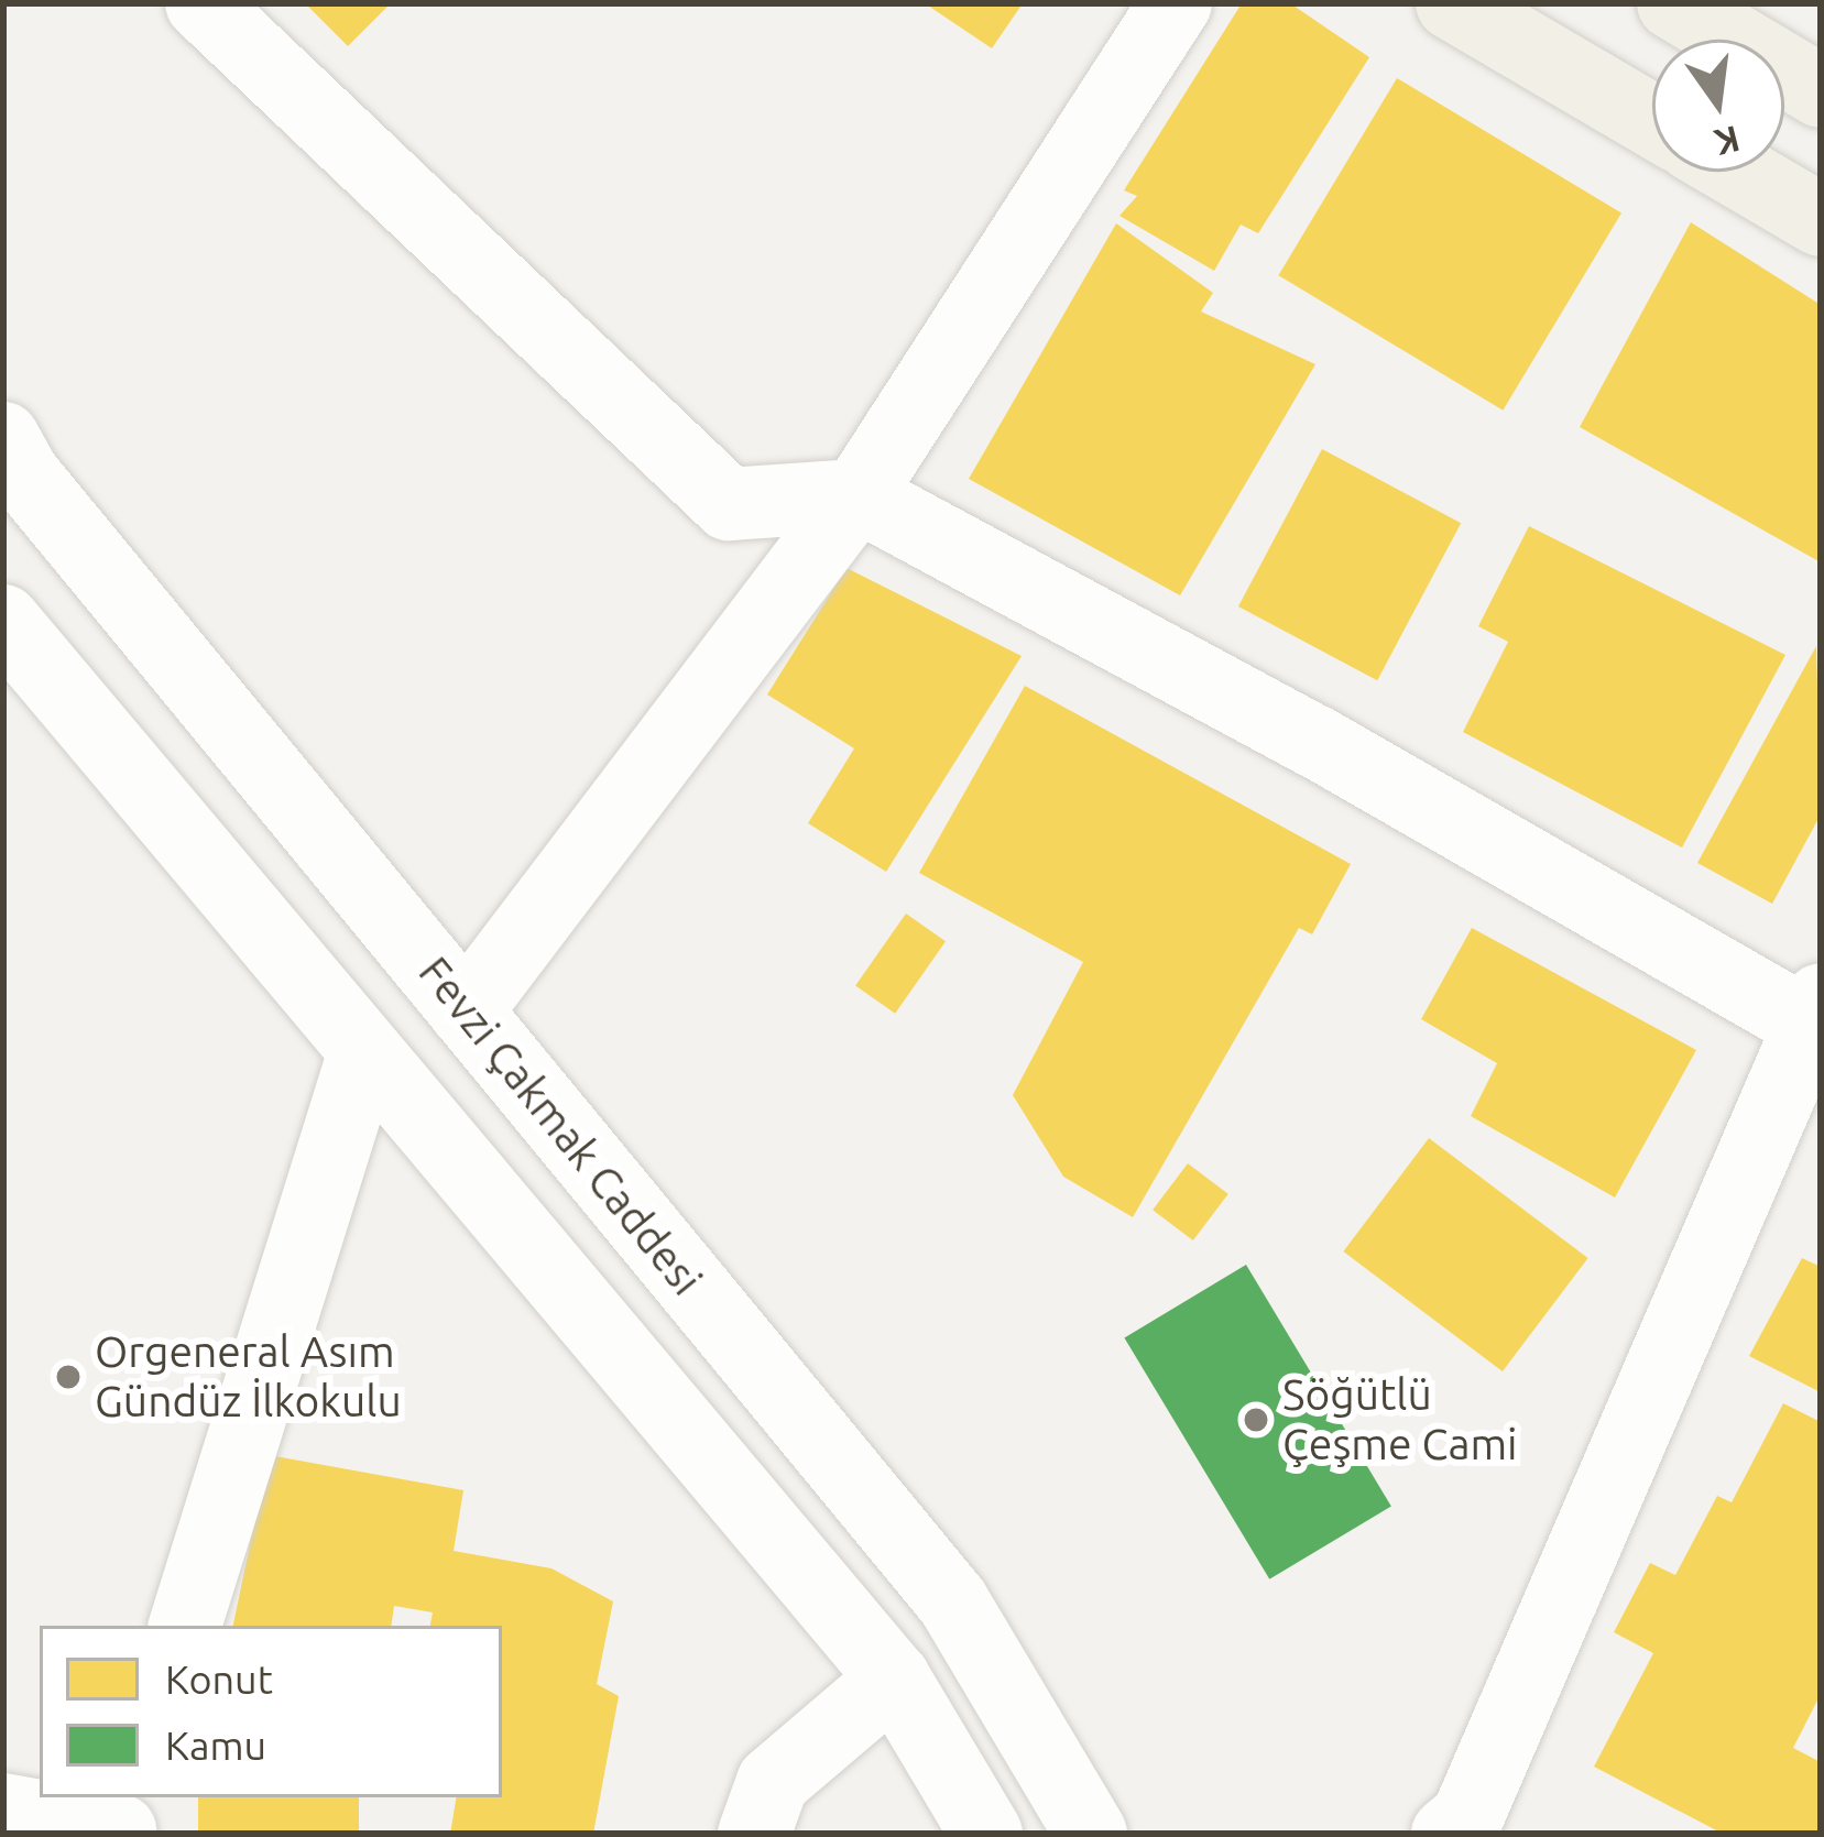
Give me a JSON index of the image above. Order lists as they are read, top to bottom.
{
  "streets": {
    "street": ["Fevzi Çakmak Caddesi"]
  },
  "places": ["Orgeneral Asım Gündüz İlkokulu", "Söğütlü Çeşme Cami"],
  "legend": ["Konut", "Kamu"],
  "north": "bottom"
}
